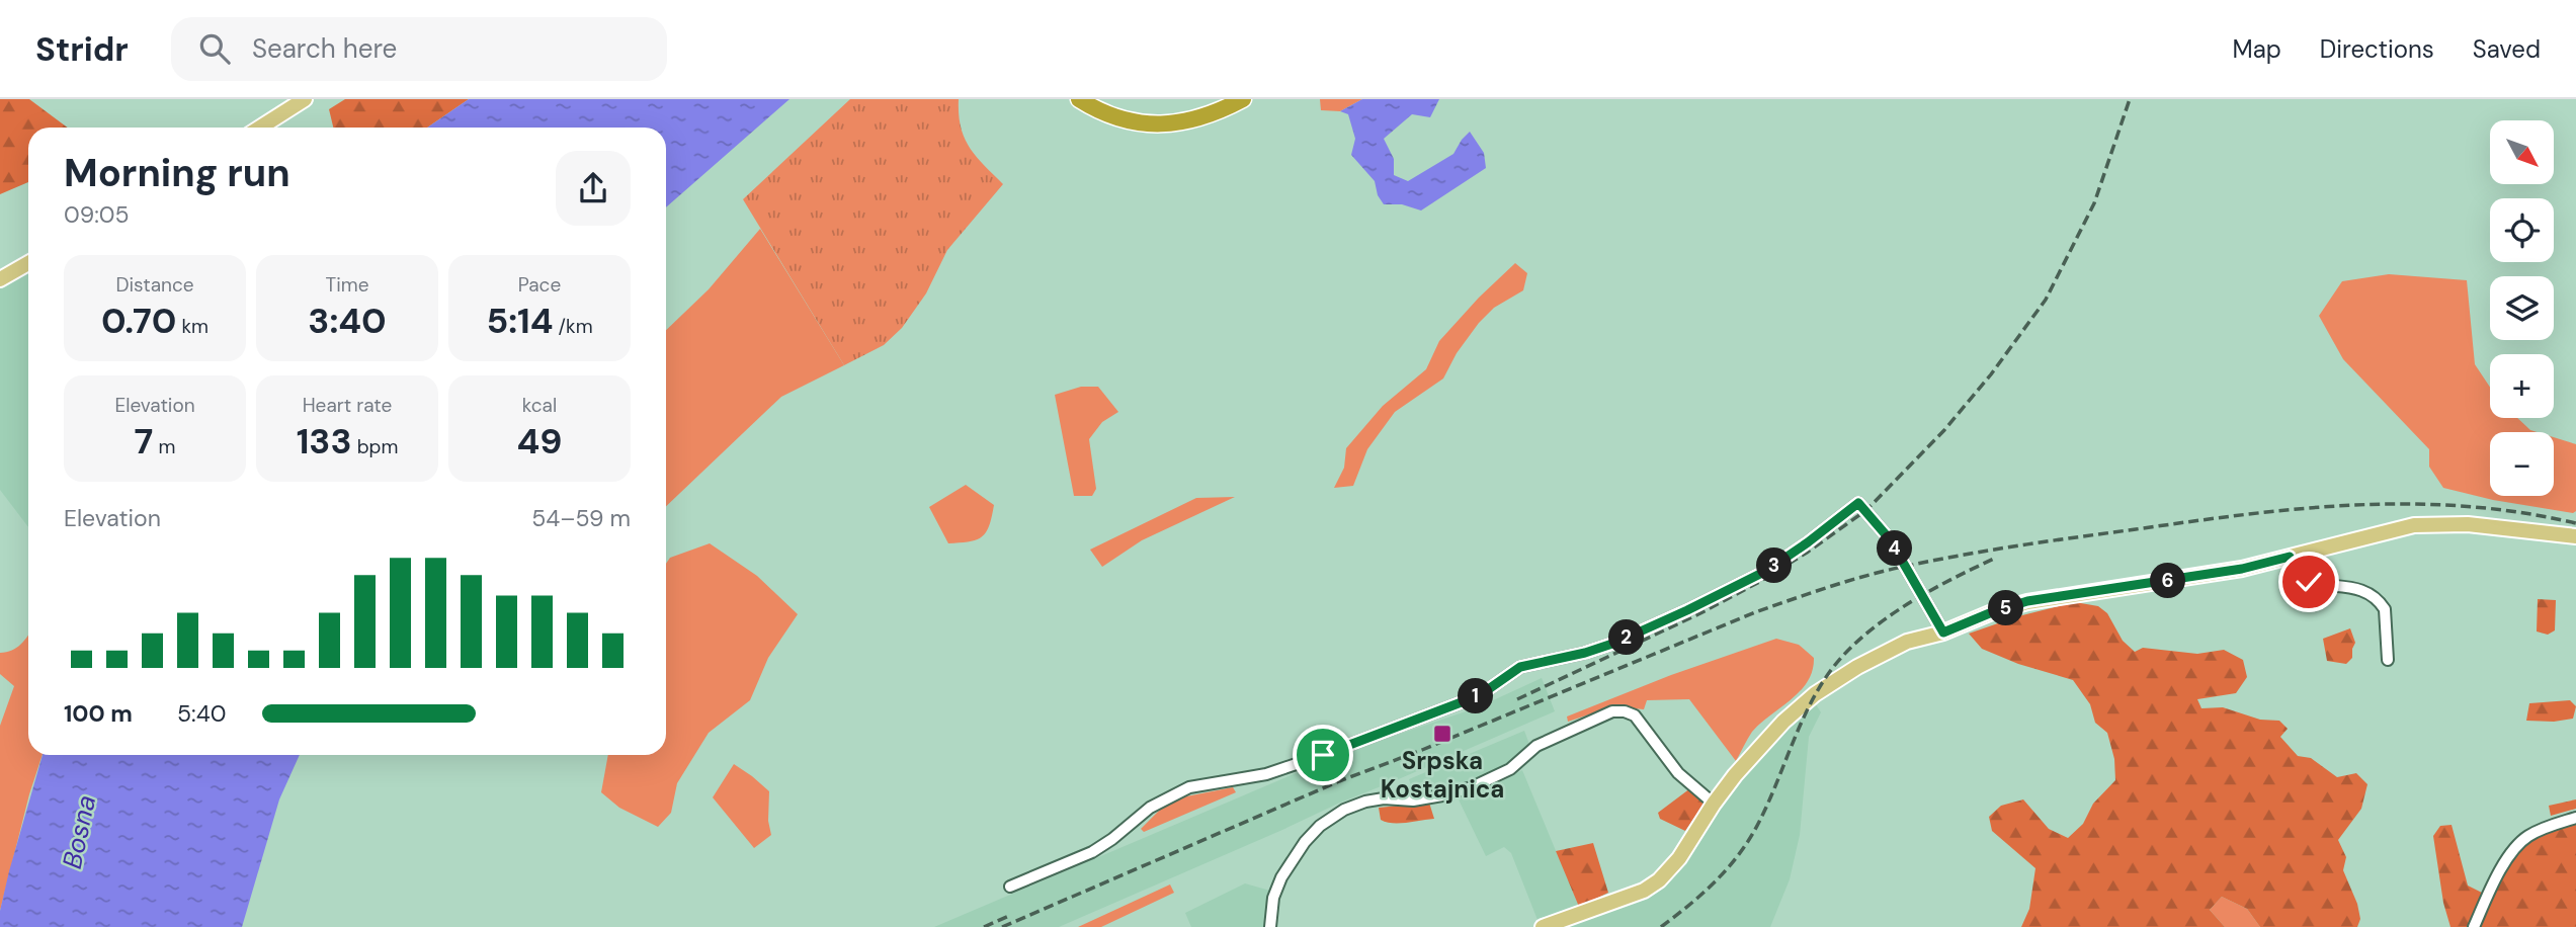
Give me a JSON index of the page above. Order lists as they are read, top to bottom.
{
  "water": ["Bosna"],
  "places": {
    "transit": ["Srpska Kostajnica"]
  },
  "north": "bottom right",
  "page": {
    "header": "Stridr",
    "search": "Search here",
    "nav": ["Map", "Directions", "Saved"],
    "map_buttons": ["+", "−"],
    "heading": ["Morning run", "09:05"],
    "stats": [
      ["Distance", "0.70 km"],
      ["Time", "3:40"],
      ["Pace", "5:14 /km"],
      ["Elevation", "7 m"],
      ["Heart rate", "133 bpm"],
      ["kcal", "49"]
    ],
    "chart": ["Elevation", "54–59 m"],
    "pins": [
      "4",
      "3",
      "6",
      "5",
      "2",
      "1"
    ],
    "list": [
      {
        "name": "100 m",
        "note": "5:40"
      }
    ]
  }
}
